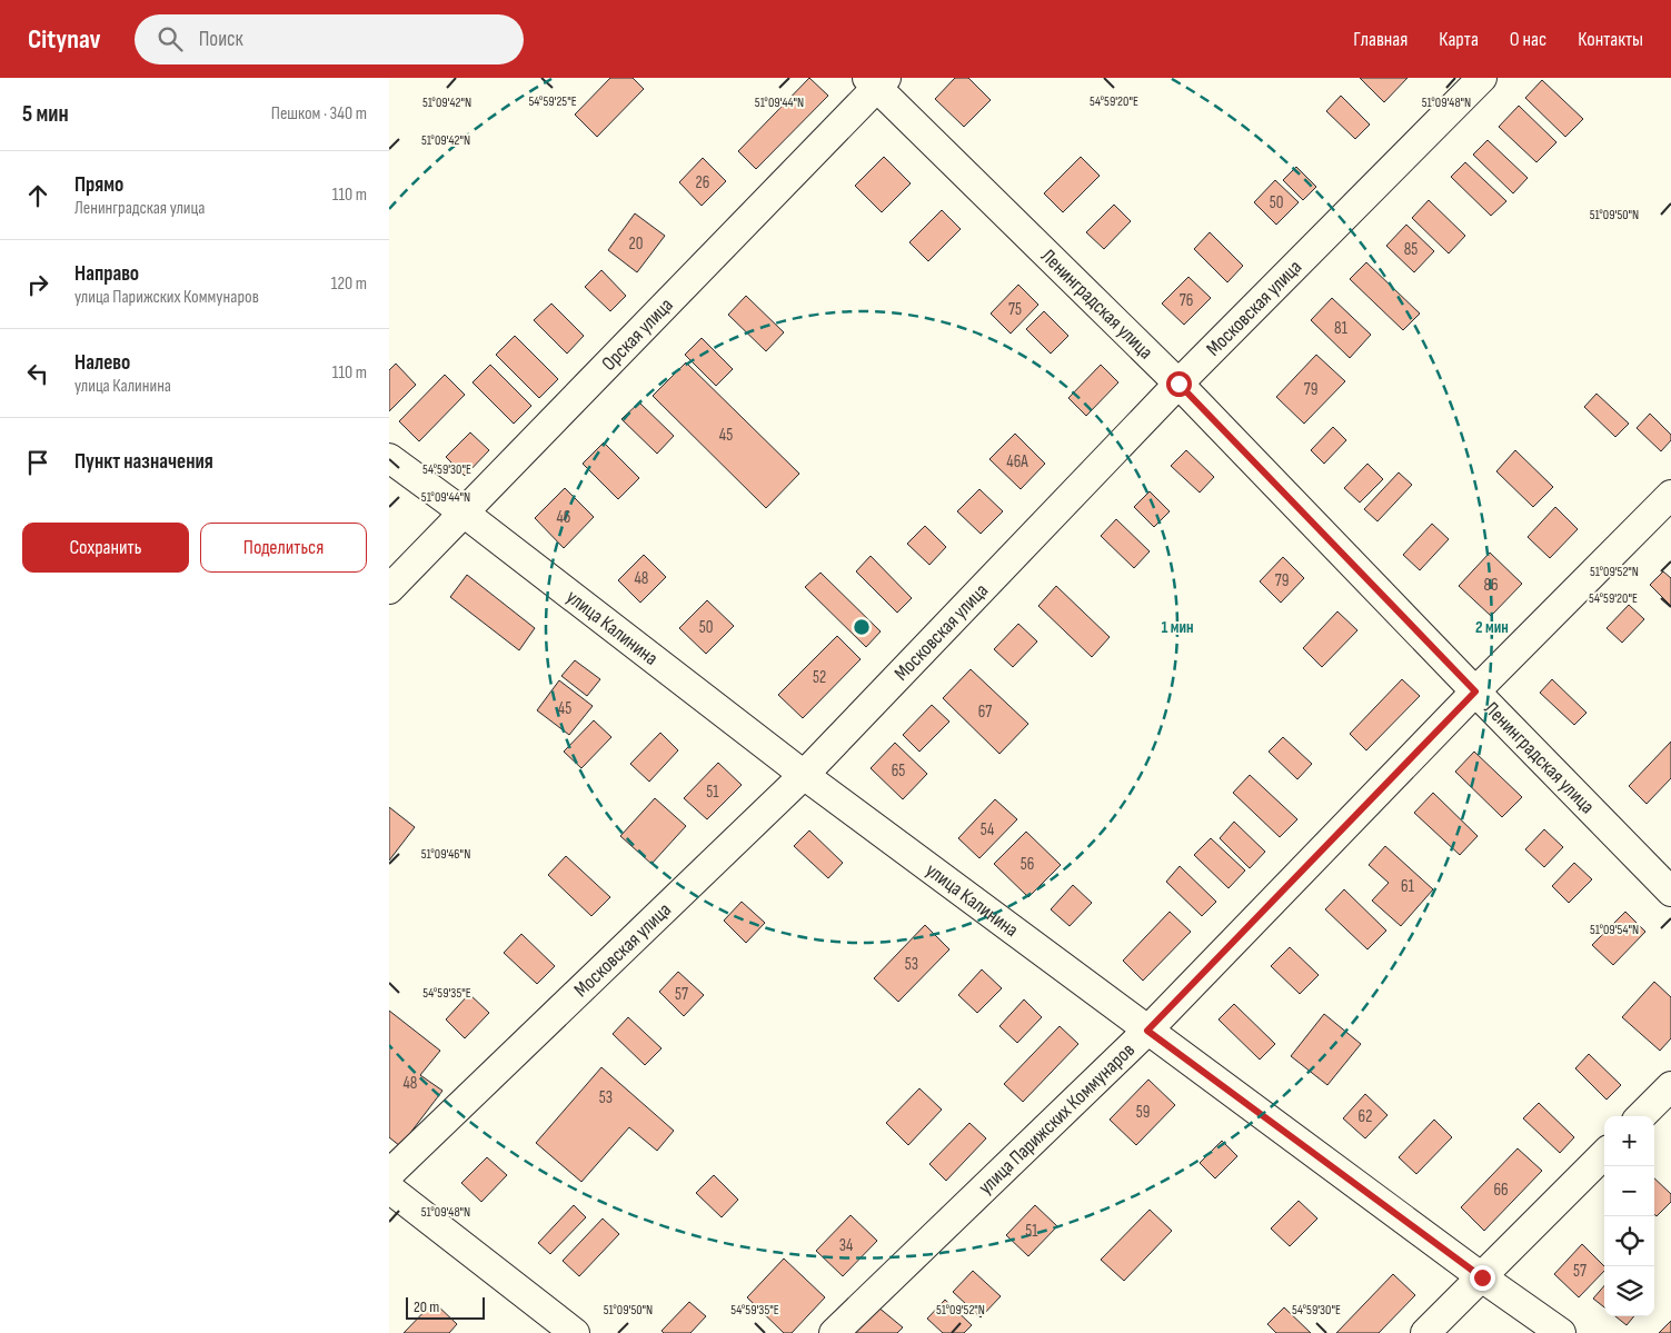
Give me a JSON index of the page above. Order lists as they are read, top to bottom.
{
  "streets": {
    "street": [
      "Ленинградская улица",
      "Московская улица",
      "Орская улица",
      "улица Калинина",
      "улица Парижских Коммунаров"
    ]
  },
  "crossings": [
    ["Ленинградская улица", "Московская улица"],
    ["Ленинградская улица", "Орская улица"],
    ["Ленинградская улица", "улица Парижских Коммунаров"],
    ["Московская улица", "улица Калинина"],
    ["Орская улица", "улица Калинина"],
    ["улица Калинина", "улица Парижских Коммунаров"]
  ],
  "house_numbers": [
    "26",
    "50",
    "20",
    "85",
    "76",
    "75",
    "81",
    "79",
    "45",
    "46А",
    "46",
    "48",
    "79",
    "86",
    "50",
    "52",
    "45",
    "67",
    "65",
    "51",
    "54",
    "56",
    "61",
    "53",
    "57",
    "48",
    "53",
    "59",
    "62",
    "66",
    "51",
    "34",
    "57"
  ],
  "scale_bar": "20 m",
  "page": {
    "header": "Citynav",
    "search": "Поиск",
    "nav": [
      "Главная",
      "Карта",
      "О нас",
      "Контакты"
    ],
    "heading": ["5 мин", "Пешком · 340 m"],
    "list": [
      ["Прямо", "Ленинградская улица", "110 m"],
      ["Направо", "улица Парижских Коммунаров", "120 m"],
      ["Налево", "улица Калинина", "110 m"],
      "Пункт назначения"
    ],
    "buttons": ["Сохранить", "Поделиться"],
    "map_buttons": ["+", "−"],
    "scale": "20 m"
  },
  "coordinates": [
    "54°59'25\"E",
    "54°59'20\"E",
    "51°09'42\"N",
    "51°09'44\"N",
    "51°09'48\"N",
    "51°09'50\"N",
    "54°59'30\"E",
    "51°09'52\"N",
    "51°09'46\"N",
    "51°09'54\"N",
    "54°59'35\"E"
  ],
  "rings": ["1 мин", "2 мин"]
}
